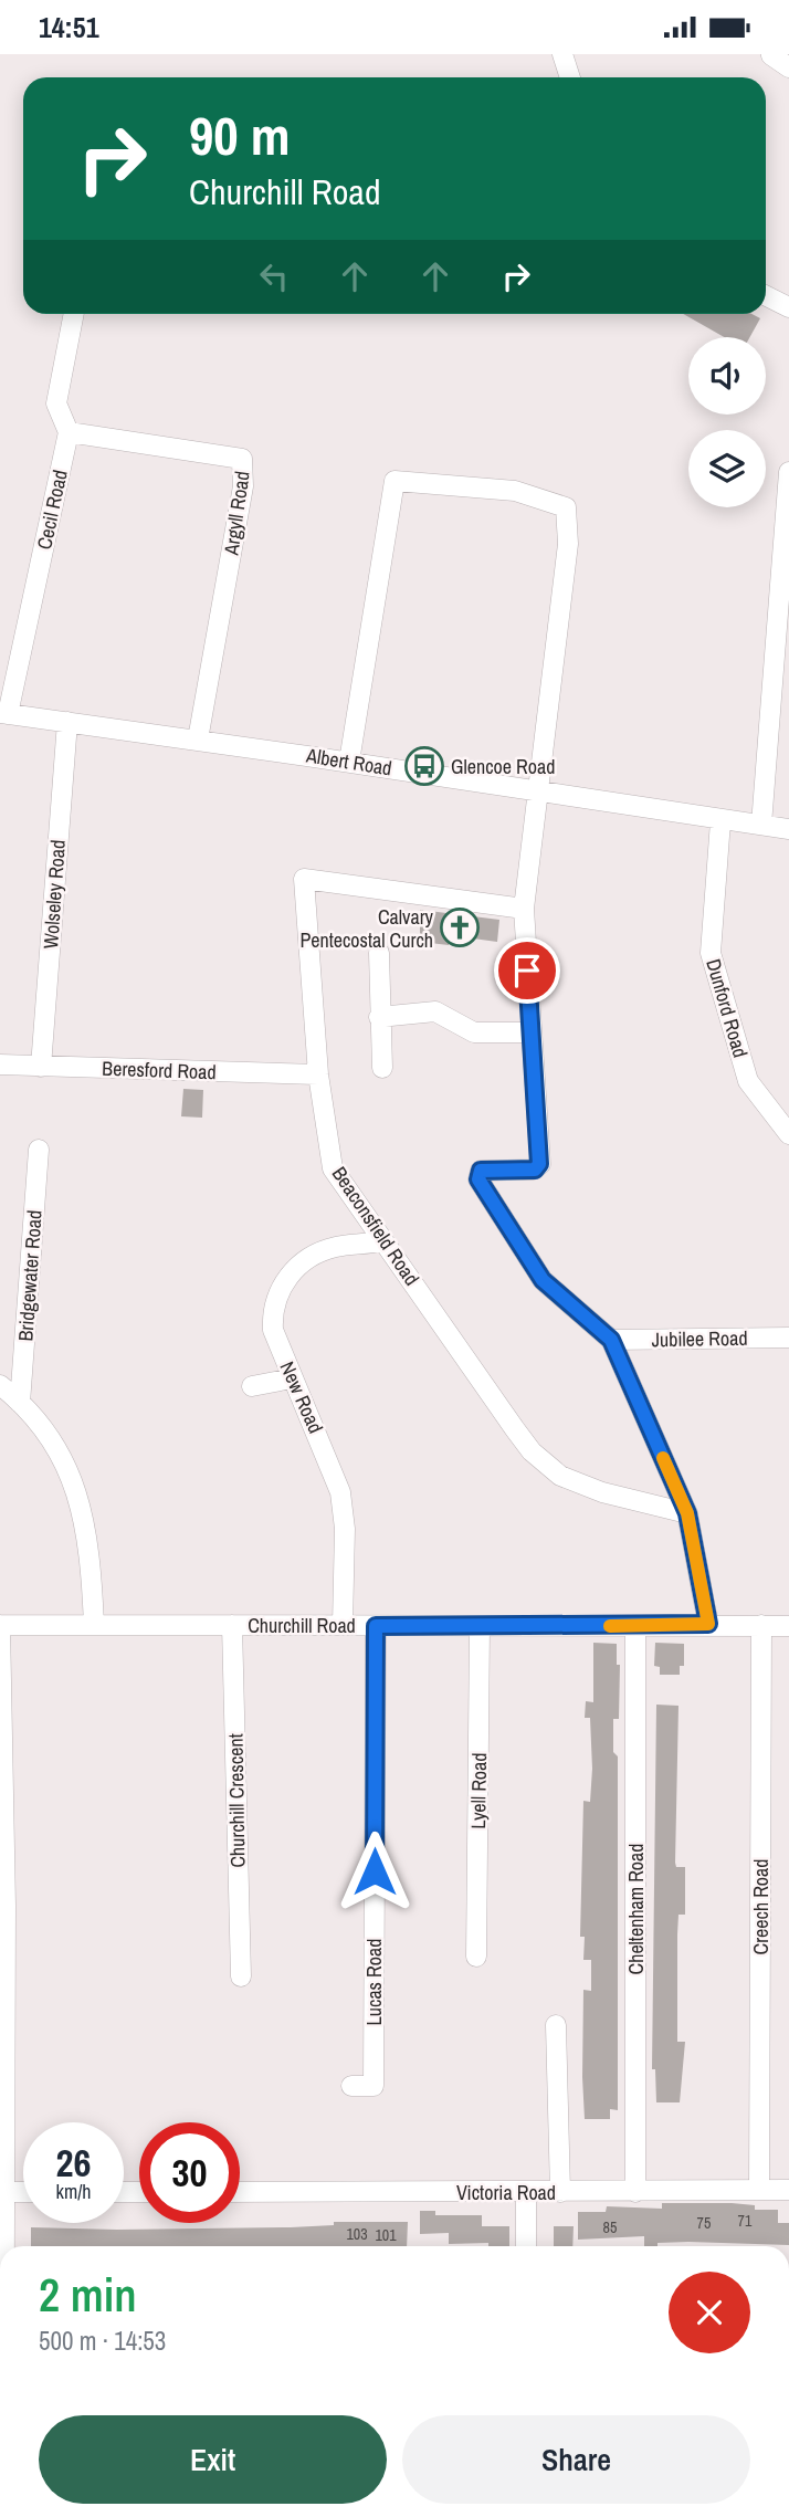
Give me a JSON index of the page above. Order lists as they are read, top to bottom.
{
  "streets": {
    "street": [
      "Cecil Road",
      "Argyll Road",
      "Albert Road",
      "Wolseley Road",
      "Dunford Road",
      "Beresford Road",
      "Beaconsfield Road",
      "Bridgewater Road",
      "Jubilee Road",
      "New Road",
      "Churchill Road",
      "Lyell Road",
      "Churchill Crescent",
      "Creech Road",
      "Cheltenham Road",
      "Lucas Road",
      "Victoria Road"
    ]
  },
  "crossings": [
    ["Cecil Road", "Argyll Road"],
    ["Cecil Road", "Albert Road"],
    ["Argyll Road", "Albert Road"],
    ["Albert Road", "Wolseley Road"],
    ["Albert Road", "Dunford Road"],
    ["Wolseley Road", "Beresford Road"],
    ["Beresford Road", "Beaconsfield Road"],
    ["Beaconsfield Road", "New Road"],
    ["New Road", "Churchill Road"],
    ["Churchill Road", "Lyell Road"],
    ["Churchill Road", "Churchill Crescent"],
    ["Churchill Road", "Creech Road"],
    ["Churchill Road", "Cheltenham Road"],
    ["Churchill Road", "Lucas Road"],
    ["Creech Road", "Victoria Road"],
    ["Cheltenham Road", "Victoria Road"]
  ],
  "places": {
    "bus stop": ["Glencoe Road"],
    "church": ["Calvary Pentecostal Curch"]
  },
  "house_numbers": [
    "71",
    "75",
    "85",
    "103",
    "101"
  ],
  "page": {
    "status": "14:51",
    "turn": ["90 m", "Churchill Road"],
    "speed": "26 km/h",
    "limit": "30",
    "heading": ["2 min", "500 m · 14:53"],
    "buttons": ["Exit", "Share"]
  }
}
